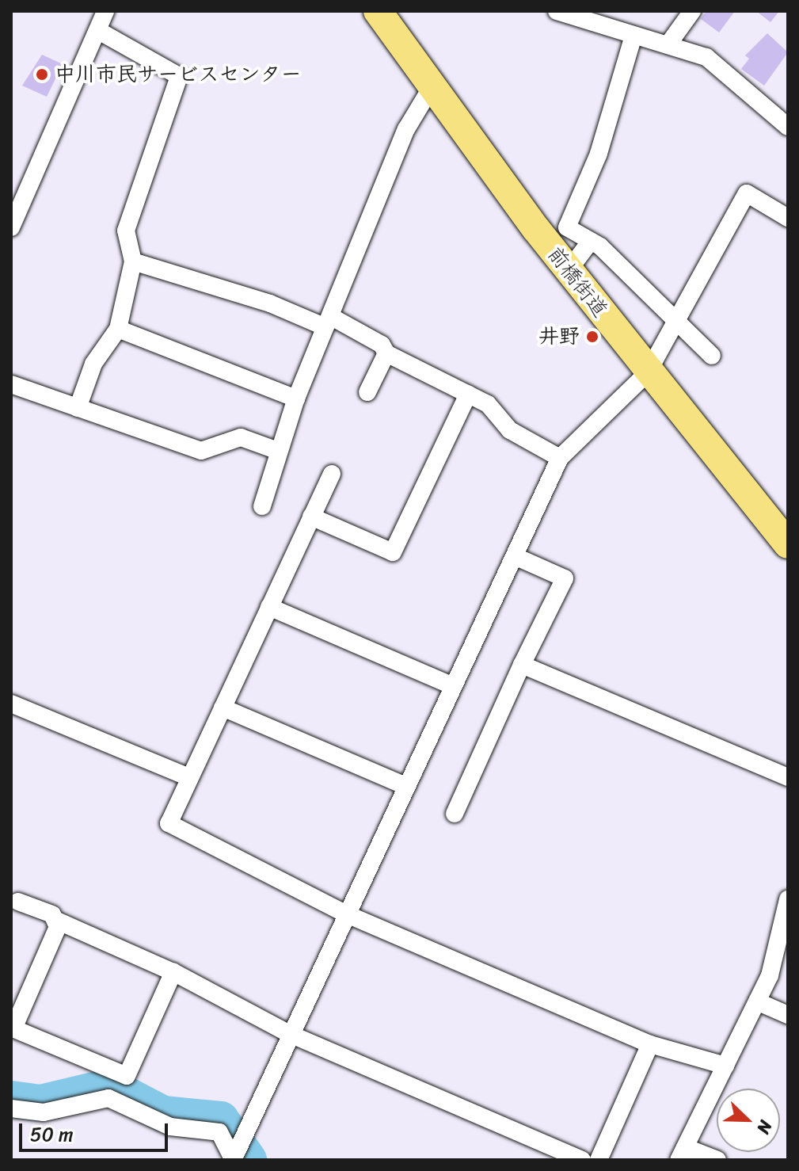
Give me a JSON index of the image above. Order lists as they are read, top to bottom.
{
  "streets": {
    "main road": ["前橋街道"]
  },
  "places": ["中川市民サービスセンター", "井野"],
  "scale_bar": "50 m",
  "north": "bottom right"
}
